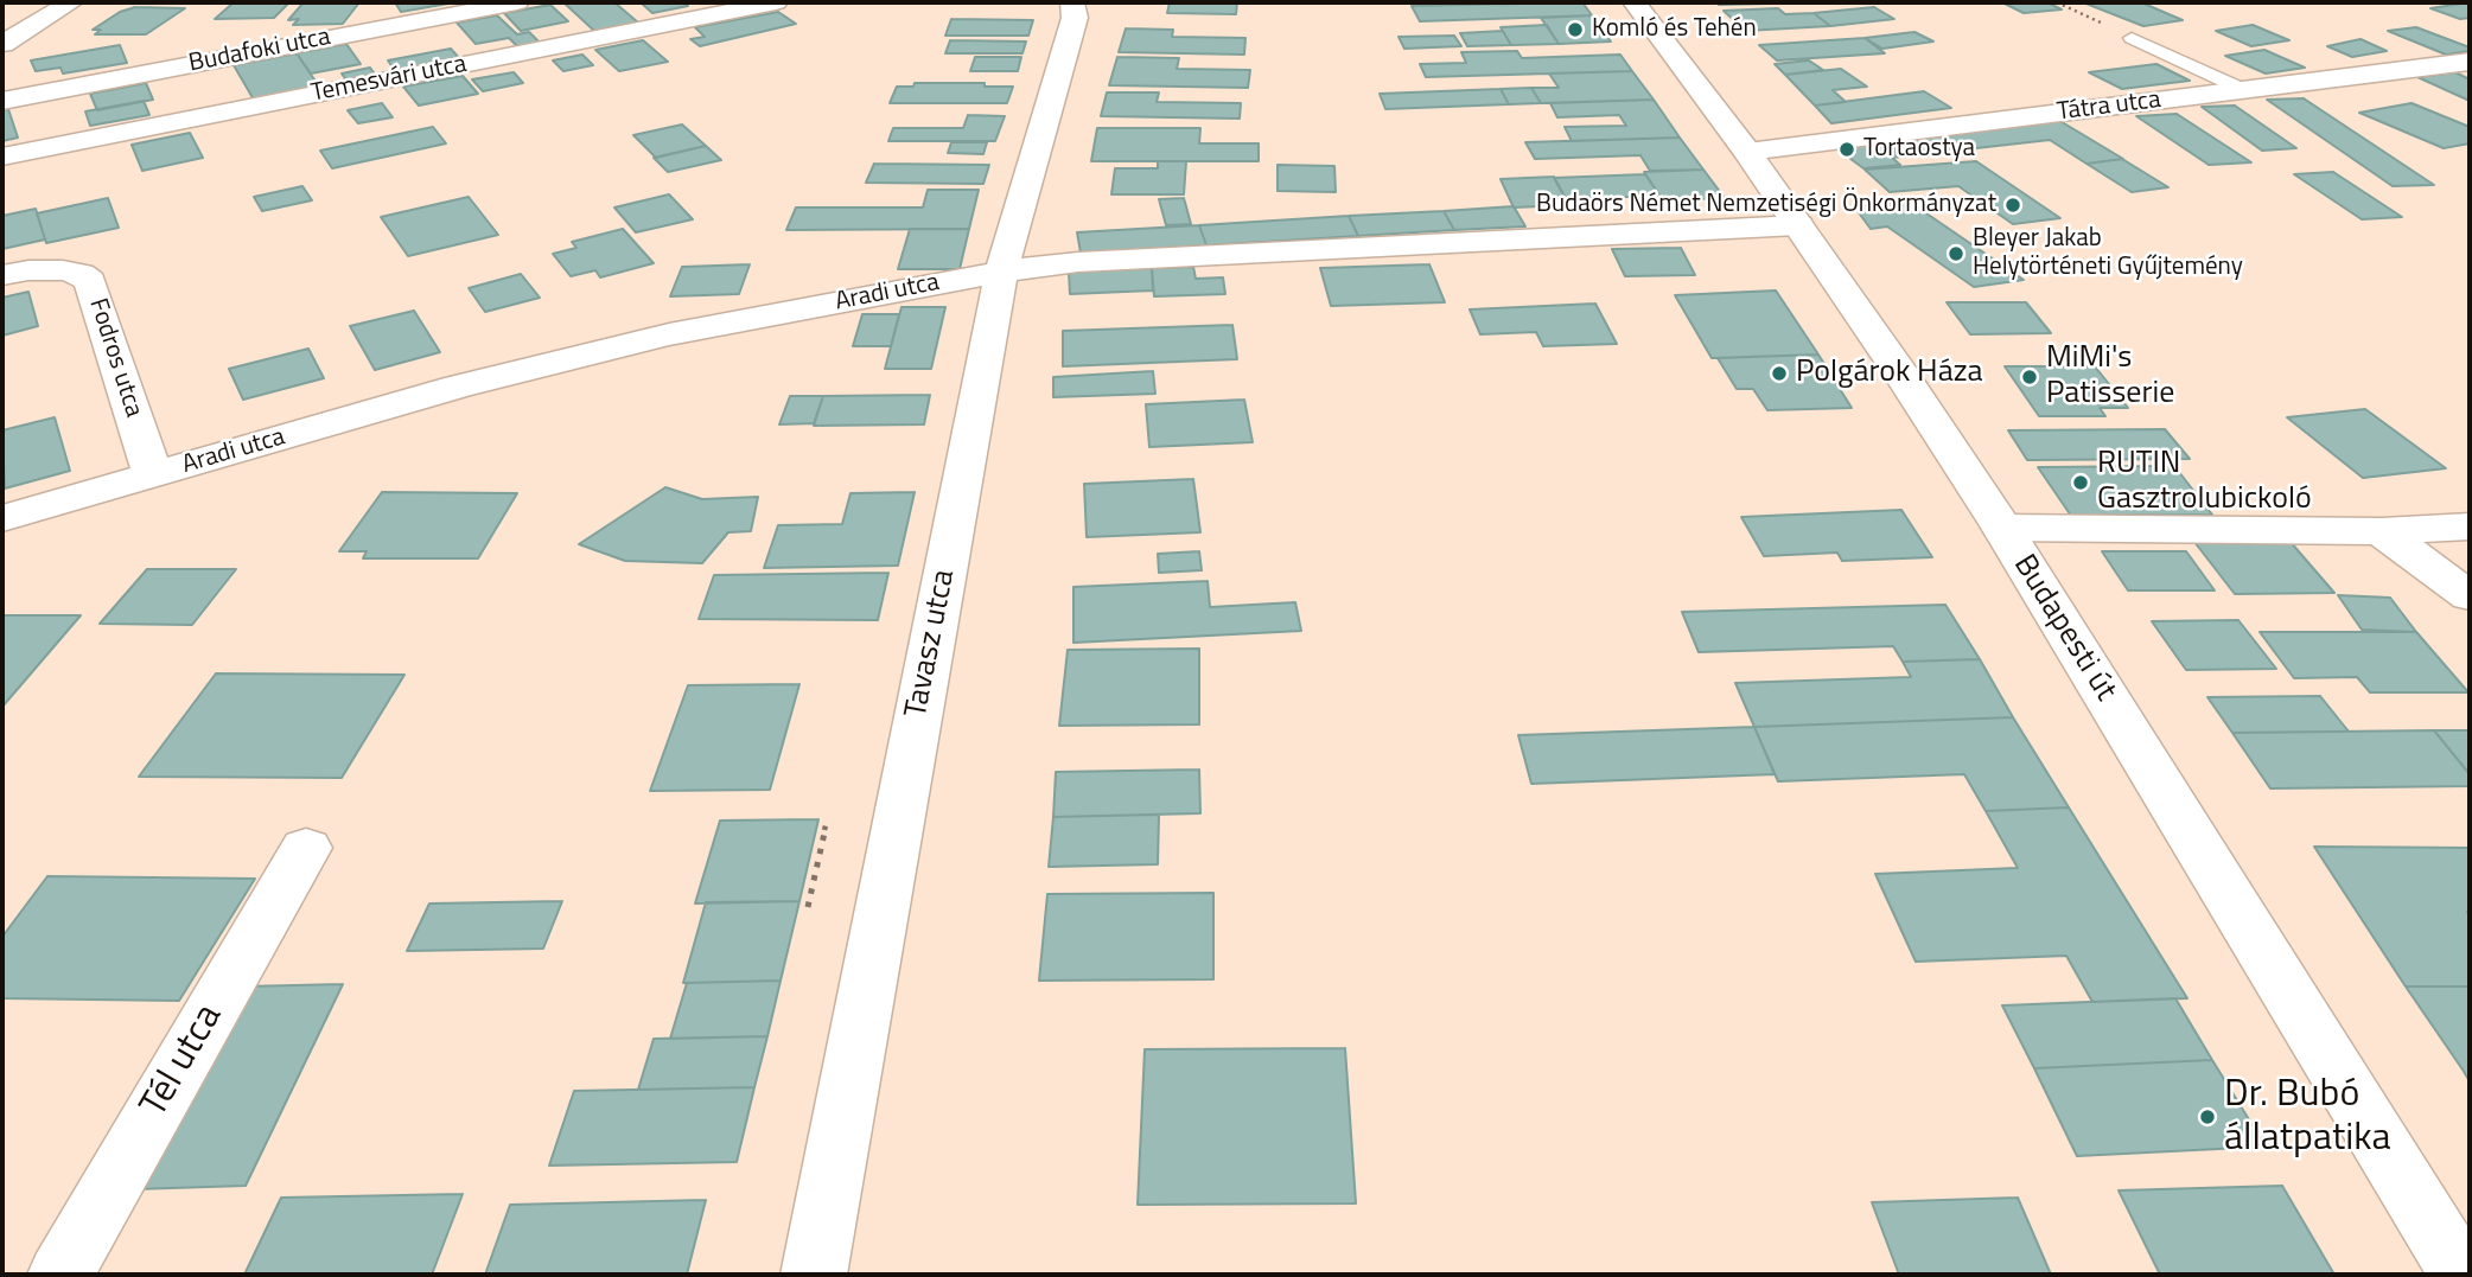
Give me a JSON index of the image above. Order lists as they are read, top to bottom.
{
  "streets": {
    "street": [
      "Budafoki utca",
      "Temesvári utca",
      "Tátra utca",
      "Aradi utca",
      "Fodros utca",
      "Budapesti út",
      "Tavasz utca",
      "Tél utca"
    ]
  },
  "crossings": [
    ["Tátra utca", "Budapesti út"],
    ["Aradi utca", "Fodros utca"],
    ["Aradi utca", "Budapesti út"],
    ["Aradi utca", "Tavasz utca"]
  ],
  "places": [
    "Komló és Tehén",
    "Tortaostya",
    "Budaörs Német Nemzetiségi Önkormányzat",
    "Bleyer Jakab Helytörténeti Gyűjtemény",
    "Polgárok Háza",
    "MiMi's Patisserie",
    "RUTIN Gasztrolubickoló",
    "Dr. Bubó állatpatika"
  ]
}
